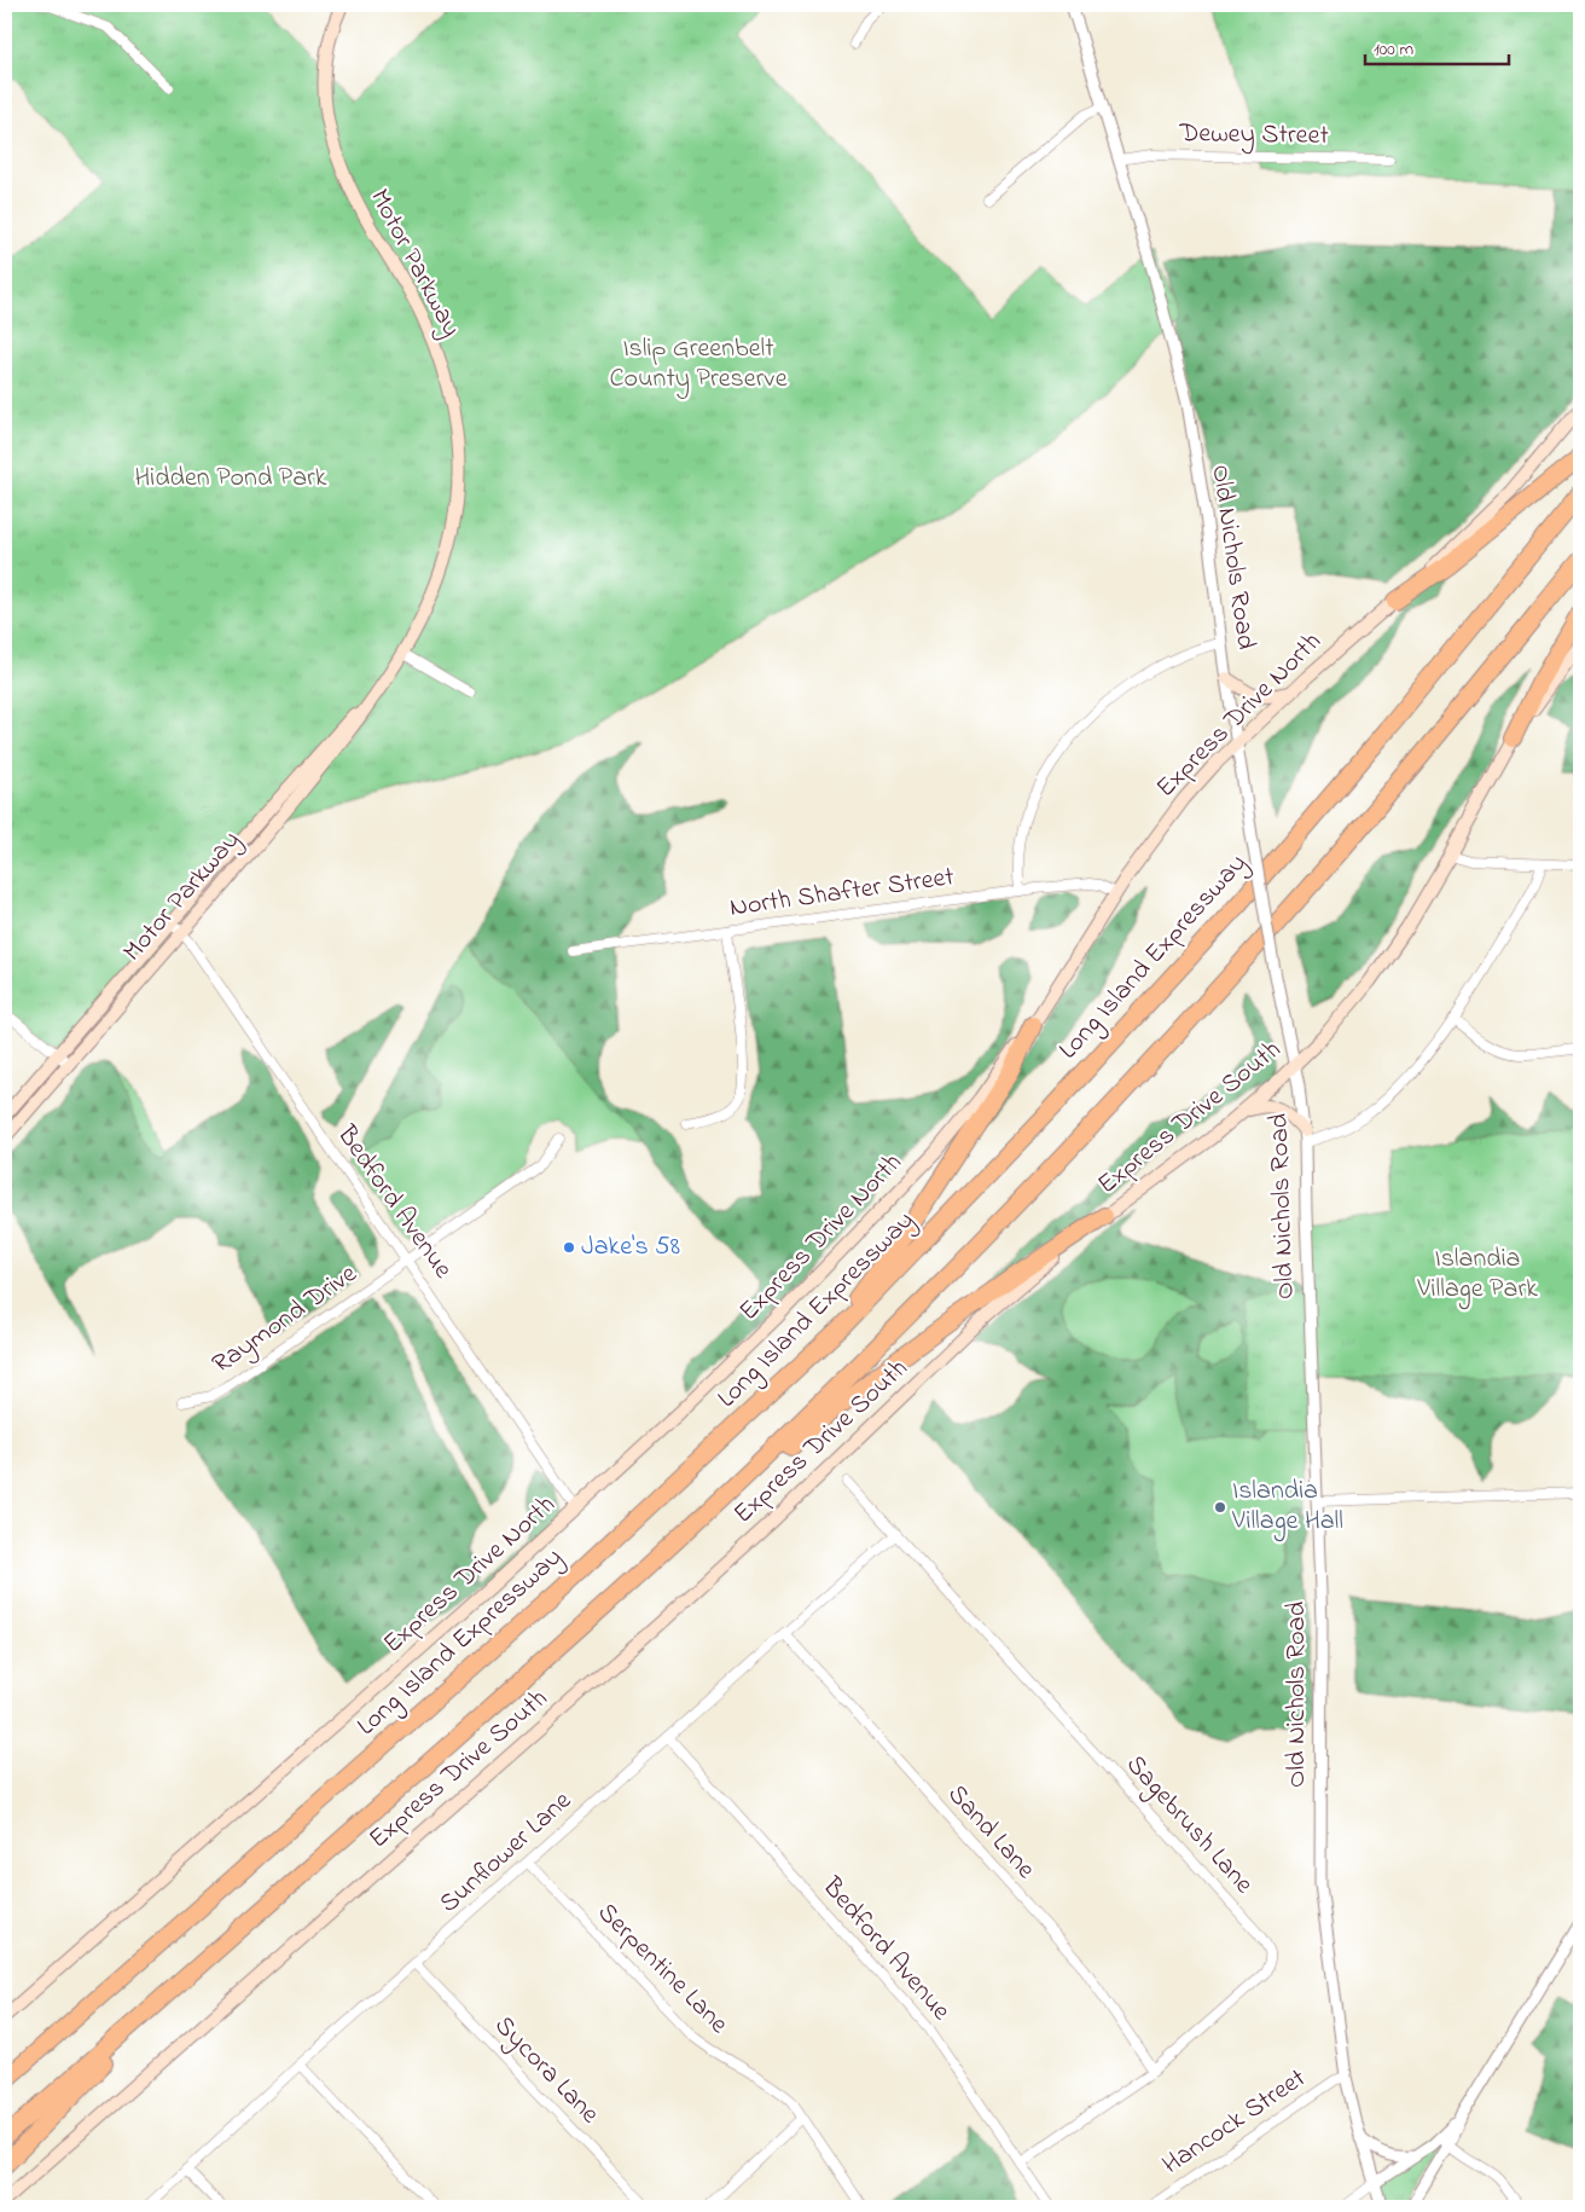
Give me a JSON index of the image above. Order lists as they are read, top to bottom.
{
  "streets": {
    "highway": ["Long Island Expressway"],
    "main road": ["Motor Parkway", "Express Drive North", "Express Drive South"],
    "street": [
      "Dewey Street",
      "Old Nichols Road",
      "North Shafter Street",
      "Bedford Avenue",
      "Raymond Drive",
      "Sagebrush Lane",
      "Sand Lane",
      "Sunflower Lane",
      "Serpentine Lane",
      "Sycora Lane",
      "Hancock Street"
    ]
  },
  "crossings": [
    ["Dewey Street", "Old Nichols Road"],
    ["Motor Parkway", "Bedford Avenue"],
    ["Old Nichols Road", "Express Drive North"],
    ["Old Nichols Road", "Express Drive South"],
    ["Old Nichols Road", "Hancock Street"],
    ["Express Drive North", "North Shafter Street"],
    ["Express Drive North", "Bedford Avenue"],
    ["Bedford Avenue", "Raymond Drive"],
    ["Bedford Avenue", "Sagebrush Lane"],
    ["Bedford Avenue", "Sunflower Lane"],
    ["Sagebrush Lane", "Sand Lane"],
    ["Sagebrush Lane", "Sunflower Lane"],
    ["Sand Lane", "Sunflower Lane"],
    ["Sunflower Lane", "Serpentine Lane"],
    ["Sunflower Lane", "Sycora Lane"]
  ],
  "parks": ["Islip Greenbelt County Preserve", "Hidden Pond Park", "Islandia Village Park"],
  "places": ["Jake's 58", "Islandia Village Hall"],
  "scale_bar": "100 m"
}
